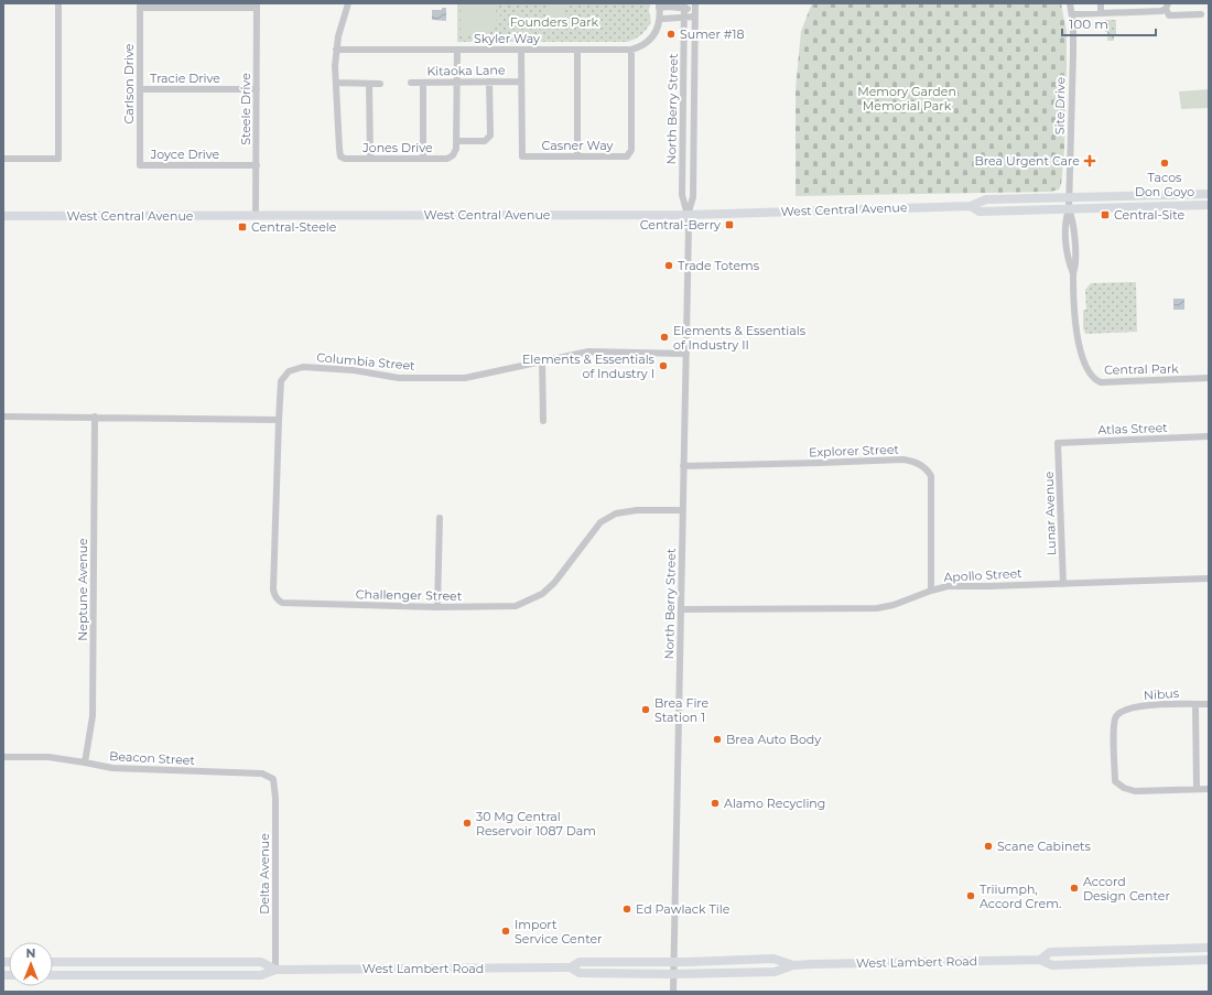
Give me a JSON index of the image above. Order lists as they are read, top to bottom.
{
  "streets": {
    "main road": ["West Central Avenue", "West Lambert Road"],
    "street": [
      "Skyler Way",
      "Kitaoka Lane",
      "Tracie Drive",
      "Carlson Drive",
      "Site Drive",
      "Steele Drive",
      "North Berry Street",
      "Casner Way",
      "Jones Drive",
      "Joyce Drive",
      "Columbia Street",
      "Central Park",
      "Atlas Street",
      "Explorer Street",
      "Lunar Avenue",
      "Apollo Street",
      "Neptune Avenue",
      "Challenger Street",
      "Nibus",
      "Beacon Street",
      "Delta Avenue"
    ]
  },
  "crossings": [
    ["Skyler Way", "Casner Way"],
    ["Kitaoka Lane", "Casner Way"],
    ["Tracie Drive", "Carlson Drive"],
    ["Tracie Drive", "Steele Drive"],
    ["Carlson Drive", "Joyce Drive"],
    ["Site Drive", "West Central Avenue"],
    ["Site Drive", "Central Park"],
    ["Steele Drive", "Joyce Drive"],
    ["Steele Drive", "West Central Avenue"],
    ["North Berry Street", "West Central Avenue"],
    ["North Berry Street", "Columbia Street"],
    ["North Berry Street", "Explorer Street"],
    ["North Berry Street", "Apollo Street"],
    ["North Berry Street", "Challenger Street"],
    ["North Berry Street", "West Lambert Road"],
    ["Columbia Street", "Challenger Street"],
    ["Atlas Street", "Lunar Avenue"],
    ["Explorer Street", "Apollo Street"],
    ["Lunar Avenue", "Apollo Street"],
    ["Neptune Avenue", "Beacon Street"],
    ["Beacon Street", "Delta Avenue"],
    ["Delta Avenue", "West Lambert Road"]
  ],
  "parks": ["Founders Park", "Memory Garden Memorial Park"],
  "places": {
    "other": [
      "Sumer #18",
      "Tacos Don Goyo",
      "Trade Totems",
      "Elements & Essentials of Industry II",
      "Elements & Essentials of Industry I",
      "Brea Fire Station 1",
      "Brea Auto Body",
      "Alamo Recycling",
      "30 Mg Central Reservoir 1087 Dam",
      "Scane Cabinets",
      "Accord Design Center",
      "Triiumph, Accord Crem.",
      "Ed Pawlack Tile",
      "Import Service Center"
    ],
    "health": ["Brea Urgent Care"],
    "transit": ["Central-Site", "Central-Berry", "Central-Steele"]
  },
  "scale_bar": "100 m",
  "north": "top"
}
